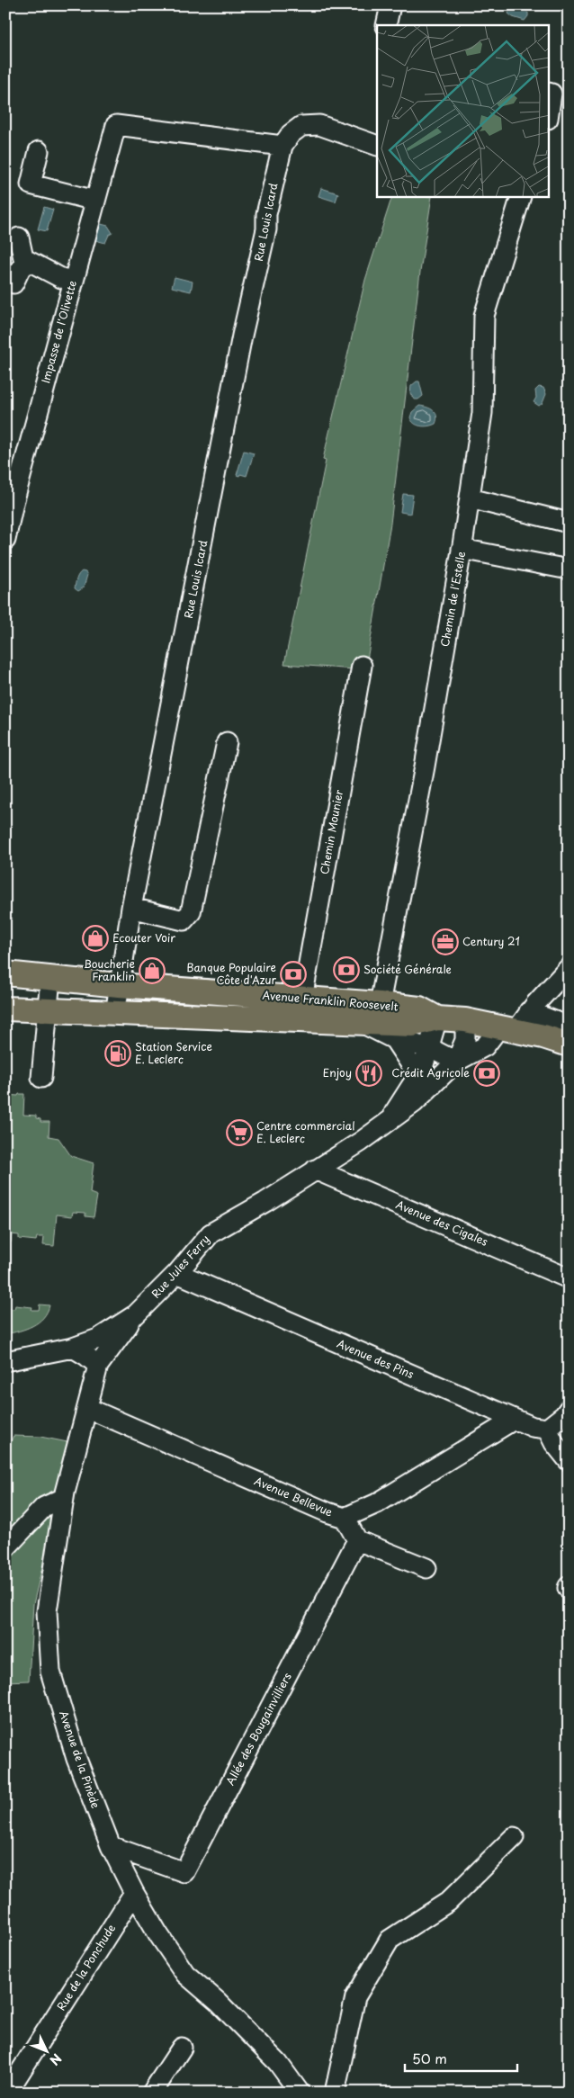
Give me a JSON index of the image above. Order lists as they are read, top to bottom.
{
  "streets": {
    "main road": ["Avenue Franklin Roosevelt"],
    "street": [
      "Rue Louis Icard",
      "Impasse de l'Olivette",
      "Chemin de l'Estelle",
      "Chemin Mounier",
      "Avenue des Cigales",
      "Rue Jules Ferry",
      "Avenue des Pins",
      "Avenue Bellevue",
      "Allée des Bougainvilliers",
      "Avenue de la Pinède",
      "Rue de la Ponchude"
    ]
  },
  "crossings": [
    ["Rue Louis Icard", "Impasse de l'Olivette"],
    ["Rue Louis Icard", "Avenue Franklin Roosevelt"],
    ["Chemin de l'Estelle", "Avenue Franklin Roosevelt"],
    ["Chemin Mounier", "Avenue Franklin Roosevelt"],
    ["Avenue Franklin Roosevelt", "Rue Jules Ferry"],
    ["Avenue des Cigales", "Rue Jules Ferry"],
    ["Rue Jules Ferry", "Avenue des Pins"],
    ["Rue Jules Ferry", "Avenue de la Pinède"],
    ["Avenue des Pins", "Avenue Bellevue"],
    ["Avenue Bellevue", "Avenue de la Pinède"],
    ["Allée des Bougainvilliers", "Avenue de la Pinède"],
    ["Avenue de la Pinède", "Rue de la Ponchude"]
  ],
  "places": {
    "shop": ["Ecouter Voir", "Boucherie Franklin"],
    "office": ["Century 21"],
    "bank": ["Société Générale", "Banque Populaire Côte d'Azur", "Crédit Agricole"],
    "fuel station": ["Station Service E. Leclerc"],
    "restaurant": ["Enjoy"],
    "supermarket": ["Centre commercial E. Leclerc"]
  },
  "scale_bar": "50 m",
  "north": "bottom right"
}
